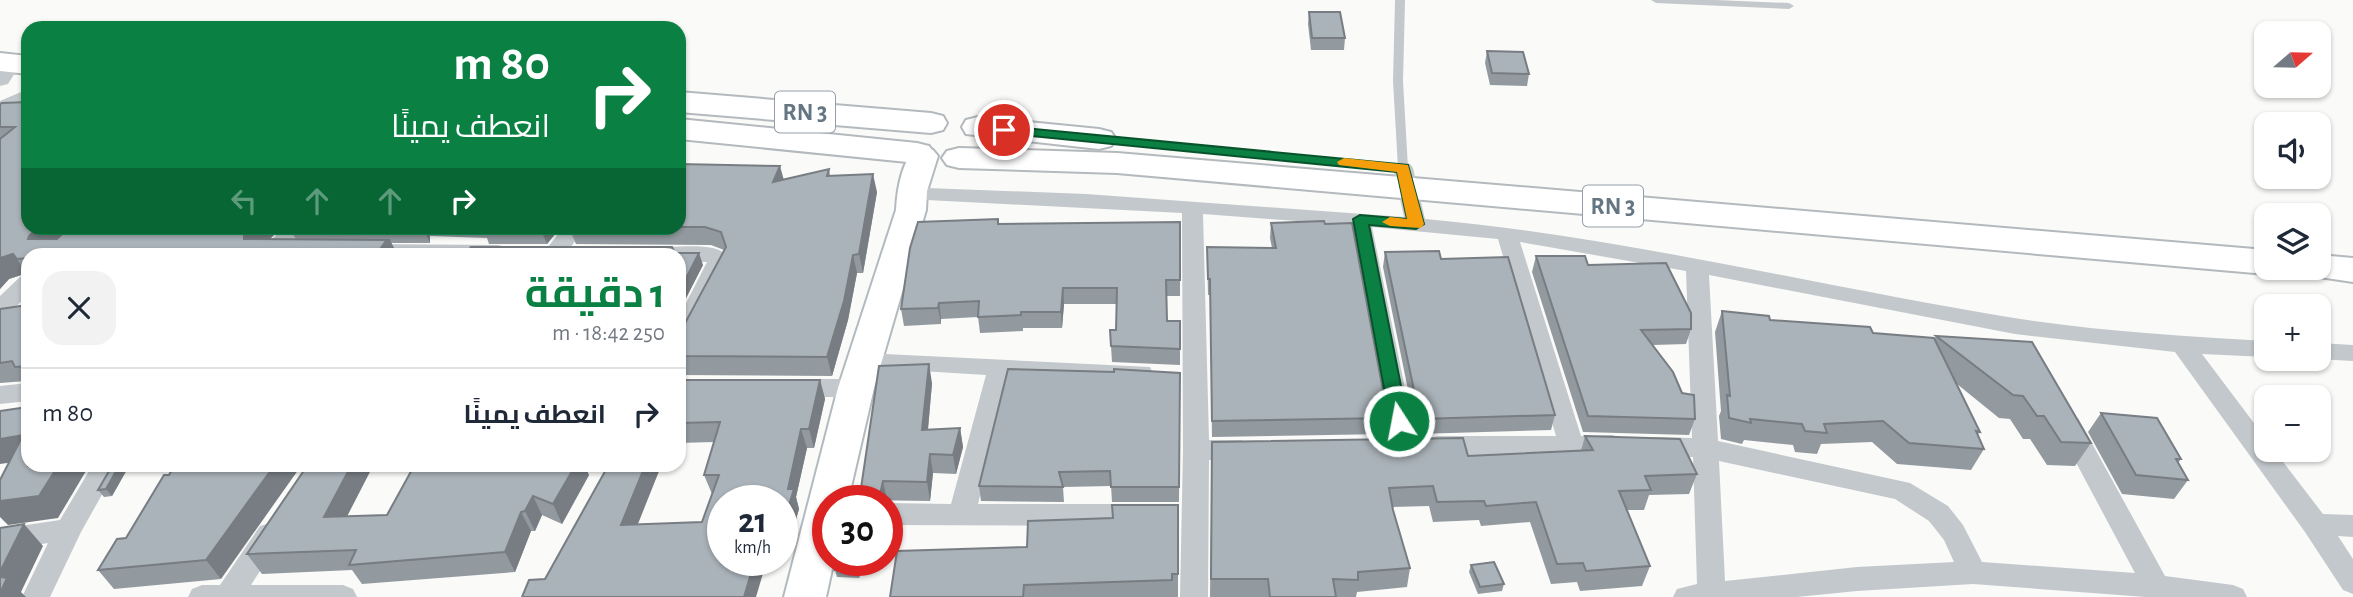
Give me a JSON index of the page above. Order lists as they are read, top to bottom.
{
  "streets": {
    "highway": ["RN 3"]
  },
  "north": "right",
  "page": {
    "map_buttons": ["+", "−"],
    "turn": ["80 m", "انعطف يمينًا"],
    "heading": ["1 دقيقة", "250 m · 18:42"],
    "list": [
      {
        "name": "انعطف يمينًا",
        "value": "80 m"
      }
    ],
    "speed": "21 km/h",
    "limit": "30"
  }
}
